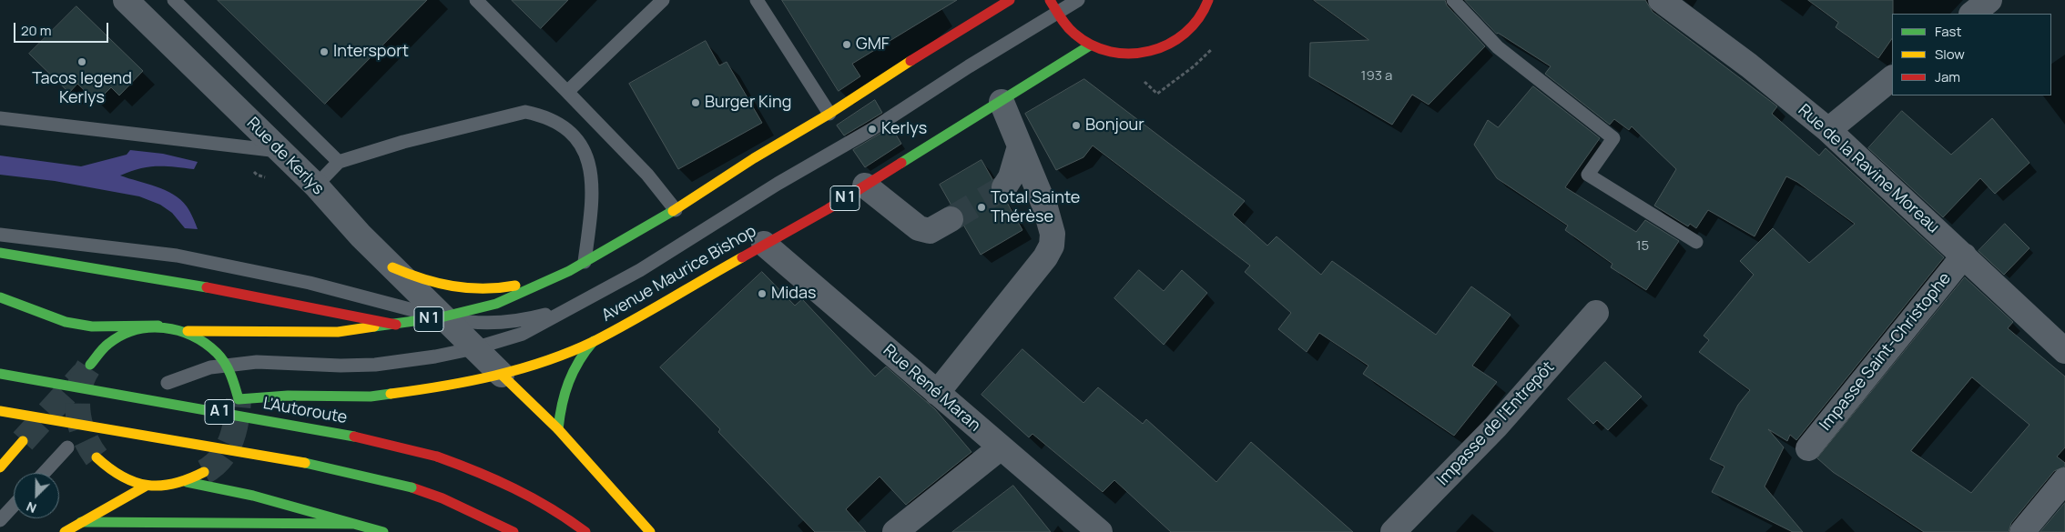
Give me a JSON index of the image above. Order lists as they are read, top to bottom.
{
  "streets": {
    "main road": [
      "N 1",
      "Avenue Maurice Bishop",
      "L'Autoroute",
      "A 1"
    ],
    "street": [
      "Rue de Kerlys",
      "Rue de la Ravine Moreau",
      "Impasse Saint-Christophe",
      "Rue René Maran",
      "Impasse de l'Entrepôt"
    ]
  },
  "crossings": [
    ["Rue de Kerlys", "N 1"],
    ["Rue de Kerlys", "Avenue Maurice Bishop"],
    ["Rue de la Ravine Moreau", "Impasse Saint-Christophe"],
    ["Avenue Maurice Bishop", "Rue René Maran"]
  ],
  "places": [
    "GMF",
    "Intersport",
    "Tacos legend Kerlys",
    "Burger King",
    "Bonjour",
    "Kerlys",
    "Total Sainte Thérèse",
    "Midas"
  ],
  "house_numbers": ["193 a", "15"],
  "legend": ["Fast", "Slow", "Jam"],
  "scale_bar": "20 m",
  "north": "bottom left"
}
